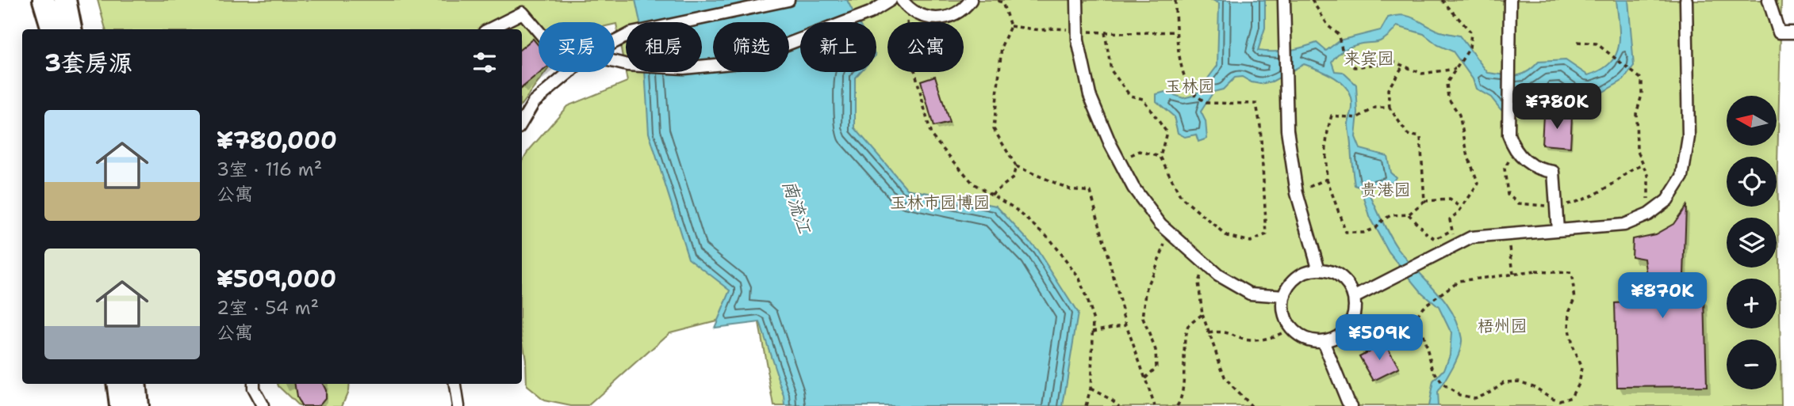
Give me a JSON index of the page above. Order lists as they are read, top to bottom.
{
  "water": ["南流江"],
  "parks": [
    "来宾园",
    "玉林园",
    "贵港园",
    "玉林市园博园",
    "梧州园"
  ],
  "north": "left",
  "page": {
    "chip": [
      "买房",
      "租房",
      "筛选",
      "新上",
      "公寓"
    ],
    "heading": "3套房源",
    "price": ["¥780K", "¥870K", "¥509K"],
    "map_buttons": ["+", "−"],
    "list": [
      {
        "name": "¥780,000",
        "note": "3室 · 116 m² · 公寓"
      },
      {
        "name": "¥509,000",
        "note": "2室 · 54 m² · 公寓"
      }
    ]
  }
}
